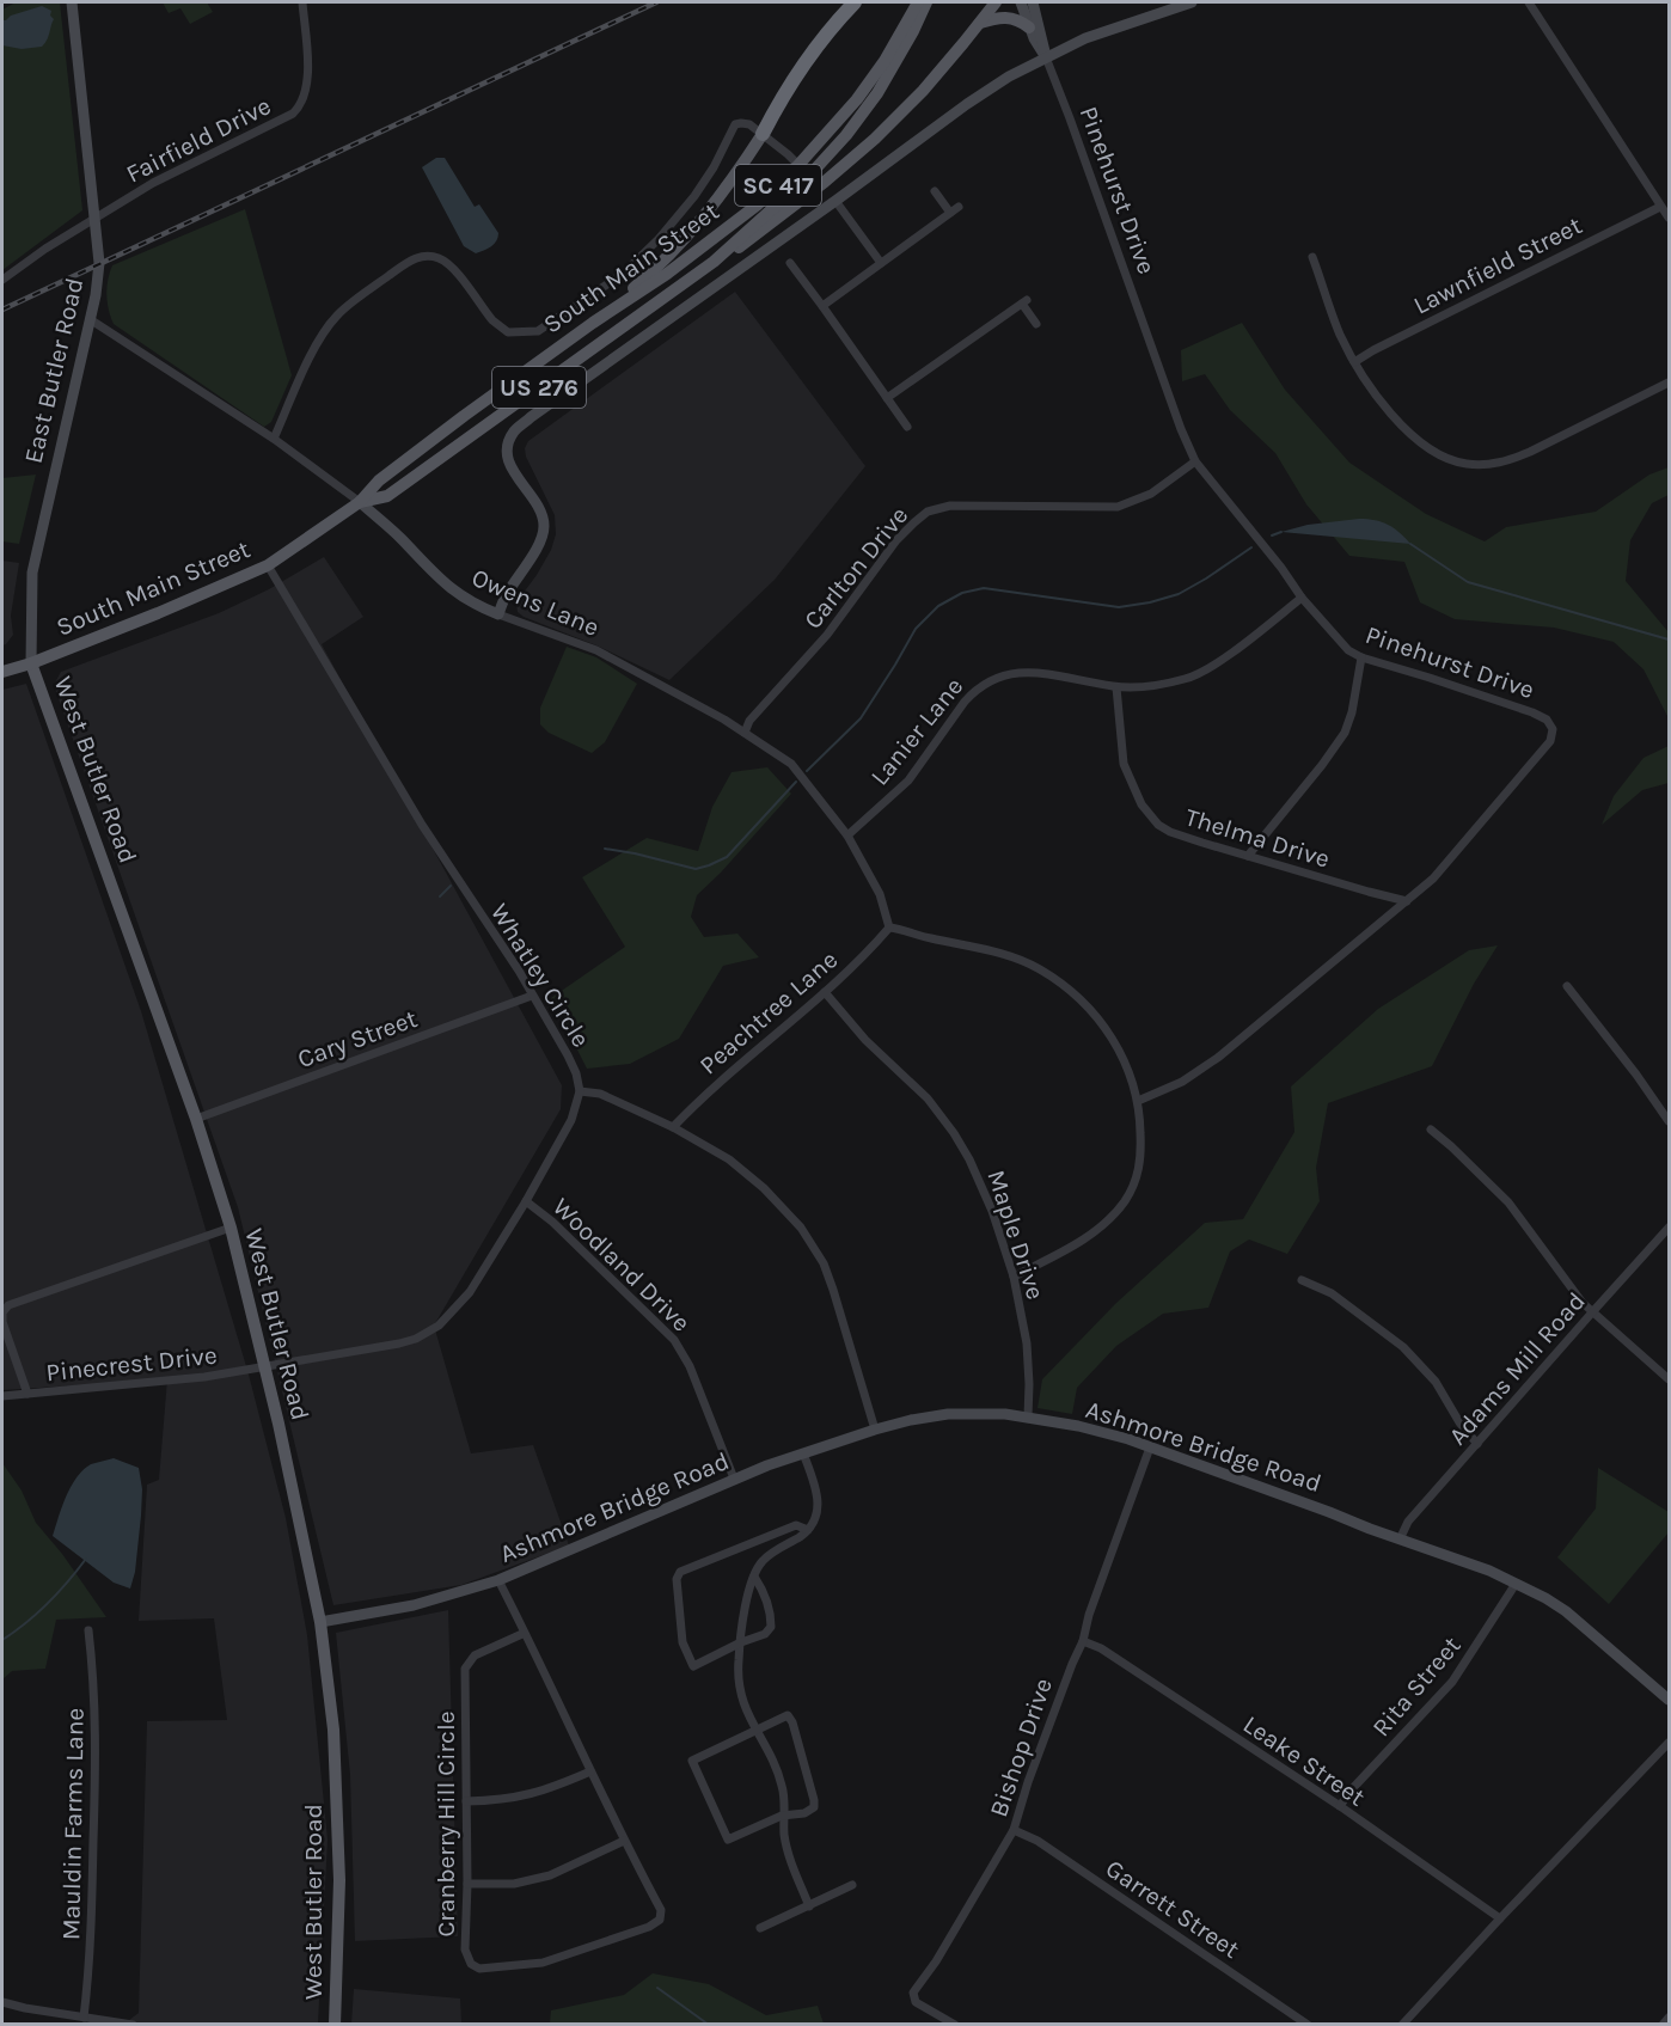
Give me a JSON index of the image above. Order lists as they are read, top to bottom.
{
  "streets": {
    "highway": ["US 276"],
    "main road": [
      "SC 417",
      "Pinehurst Drive",
      "South Main Street",
      "East Butler Road",
      "Owens Lane",
      "West Butler Road",
      "Ashmore Bridge Road"
    ],
    "street": [
      "Fairfield Drive",
      "Lawnfield Street",
      "Carlton Drive",
      "Lanier Lane",
      "Thelma Drive",
      "Whatley Circle",
      "Peachtree Lane",
      "Cary Street",
      "Maple Drive",
      "Woodland Drive",
      "Pinecrest Drive",
      "Adams Mill Road",
      "Rita Street",
      "Bishop Drive",
      "Leake Street",
      "Mauldin Farms Lane",
      "Cranberry Hill Circle",
      "Garrett Street"
    ]
  },
  "crossings": [
    ["Fairfield Drive", "East Butler Road"],
    ["Pinehurst Drive", "Carlton Drive"],
    ["Pinehurst Drive", "Lanier Lane"],
    ["Pinehurst Drive", "Thelma Drive"],
    ["South Main Street", "East Butler Road"],
    ["South Main Street", "US 276"],
    ["South Main Street", "Owens Lane"],
    ["South Main Street", "West Butler Road"],
    ["South Main Street", "Whatley Circle"],
    ["East Butler Road", "US 276"],
    ["East Butler Road", "Owens Lane"],
    ["East Butler Road", "West Butler Road"],
    ["US 276", "West Butler Road"],
    ["Carlton Drive", "Owens Lane"],
    ["Owens Lane", "Lanier Lane"],
    ["Owens Lane", "Peachtree Lane"],
    ["Lanier Lane", "Thelma Drive"],
    ["West Butler Road", "Cary Street"],
    ["West Butler Road", "Pinecrest Drive"],
    ["West Butler Road", "Ashmore Bridge Road"],
    ["Whatley Circle", "Cary Street"],
    ["Peachtree Lane", "Maple Drive"],
    ["Maple Drive", "Ashmore Bridge Road"],
    ["Woodland Drive", "Ashmore Bridge Road"],
    ["Adams Mill Road", "Ashmore Bridge Road"],
    ["Ashmore Bridge Road", "Rita Street"],
    ["Ashmore Bridge Road", "Bishop Drive"],
    ["Ashmore Bridge Road", "Cranberry Hill Circle"],
    ["Rita Street", "Leake Street"],
    ["Bishop Drive", "Leake Street"],
    ["Bishop Drive", "Garrett Street"]
  ]
}
